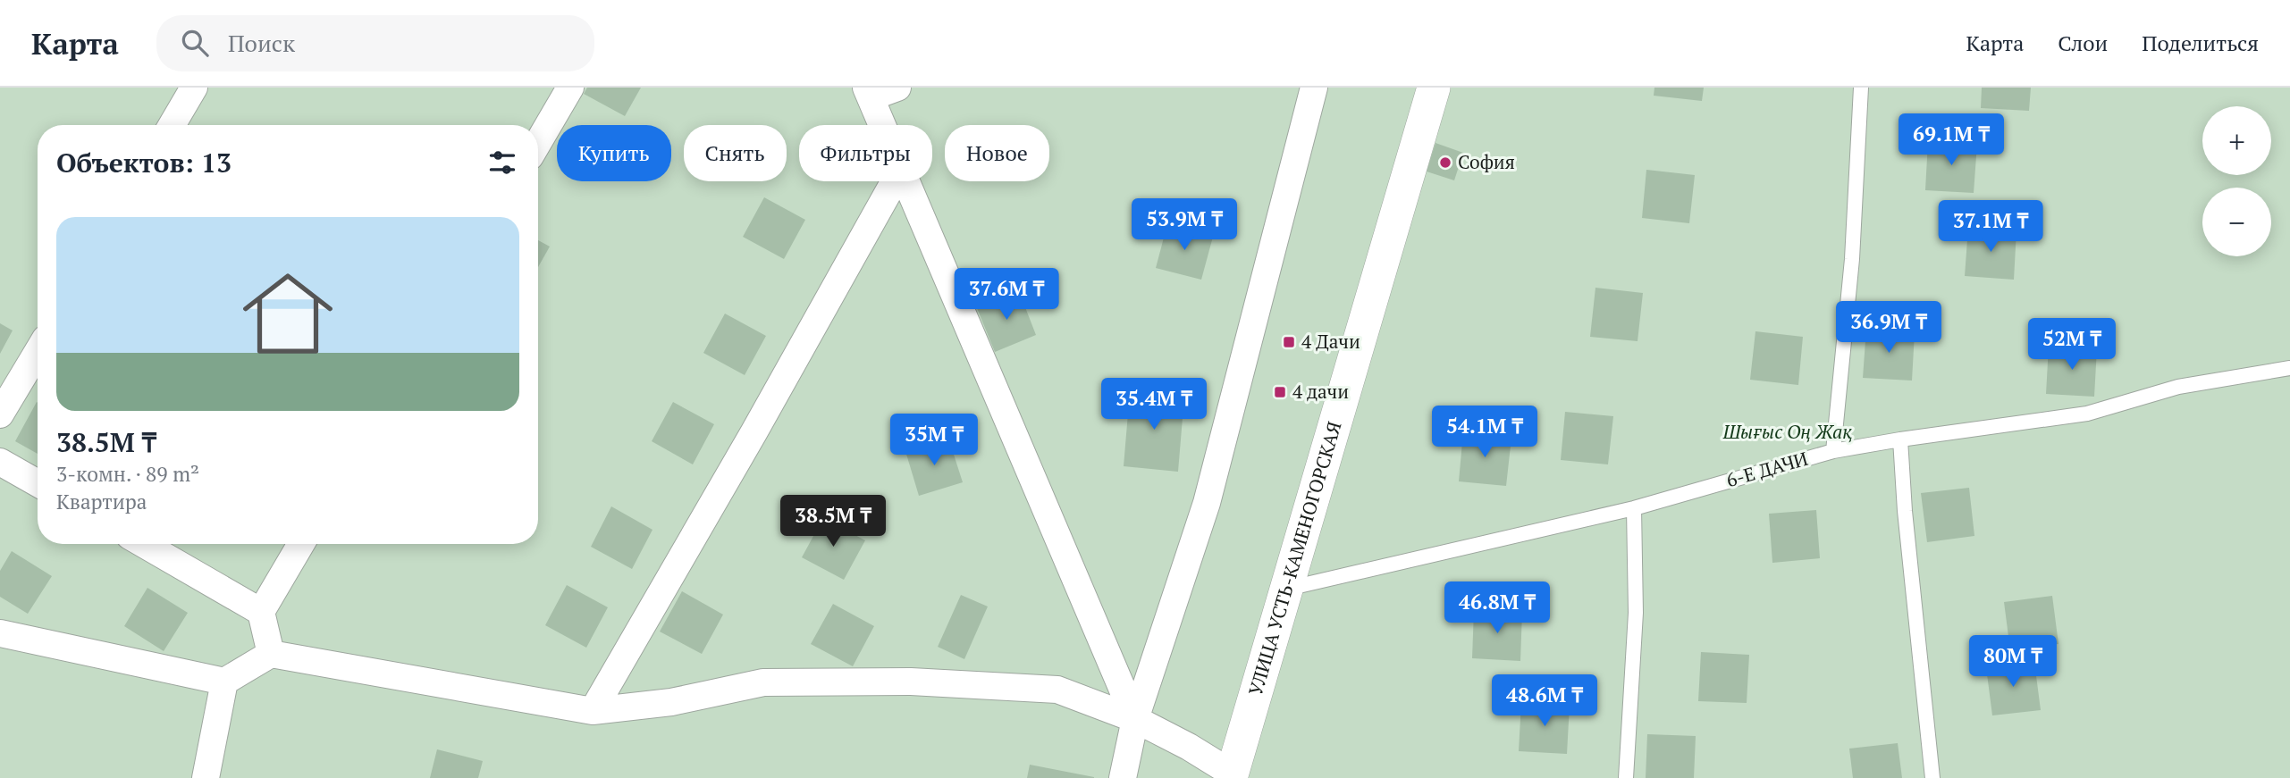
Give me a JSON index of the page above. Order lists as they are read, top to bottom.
{
  "streets": {
    "street": ["УЛИЦА УСТЬ-КАМЕНОГОРСКАЯ"],
    "lane": ["6-Е ДАЧИ"]
  },
  "crossings": [
    ["6-Е ДАЧИ", "УЛИЦА УСТЬ-КАМЕНОГОРСКАЯ"]
  ],
  "parks": ["Шығыс Оң Жақ"],
  "places": {
    "other": ["София"],
    "transit": ["4 Дачи", "4 дачи"]
  },
  "page": {
    "header": "Карта",
    "search": "Поиск",
    "nav": ["Карта", "Слои", "Поделиться"],
    "map_buttons": ["+", "−"],
    "price": [
      "69.1M ₸",
      "53.9M ₸",
      "37.1M ₸",
      "37.6M ₸",
      "36.9M ₸",
      "52M ₸",
      "35.4M ₸",
      "54.1M ₸",
      "35M ₸",
      "38.5M ₸",
      "46.8M ₸",
      "80M ₸",
      "48.6M ₸"
    ],
    "chip": [
      "Купить",
      "Снять",
      "Фильтры",
      "Новое"
    ],
    "heading": "Объектов: 13",
    "list": [
      {
        "name": "38.5M ₸",
        "note": "3-комн. · 89 m² · Квартира"
      }
    ]
  }
}
